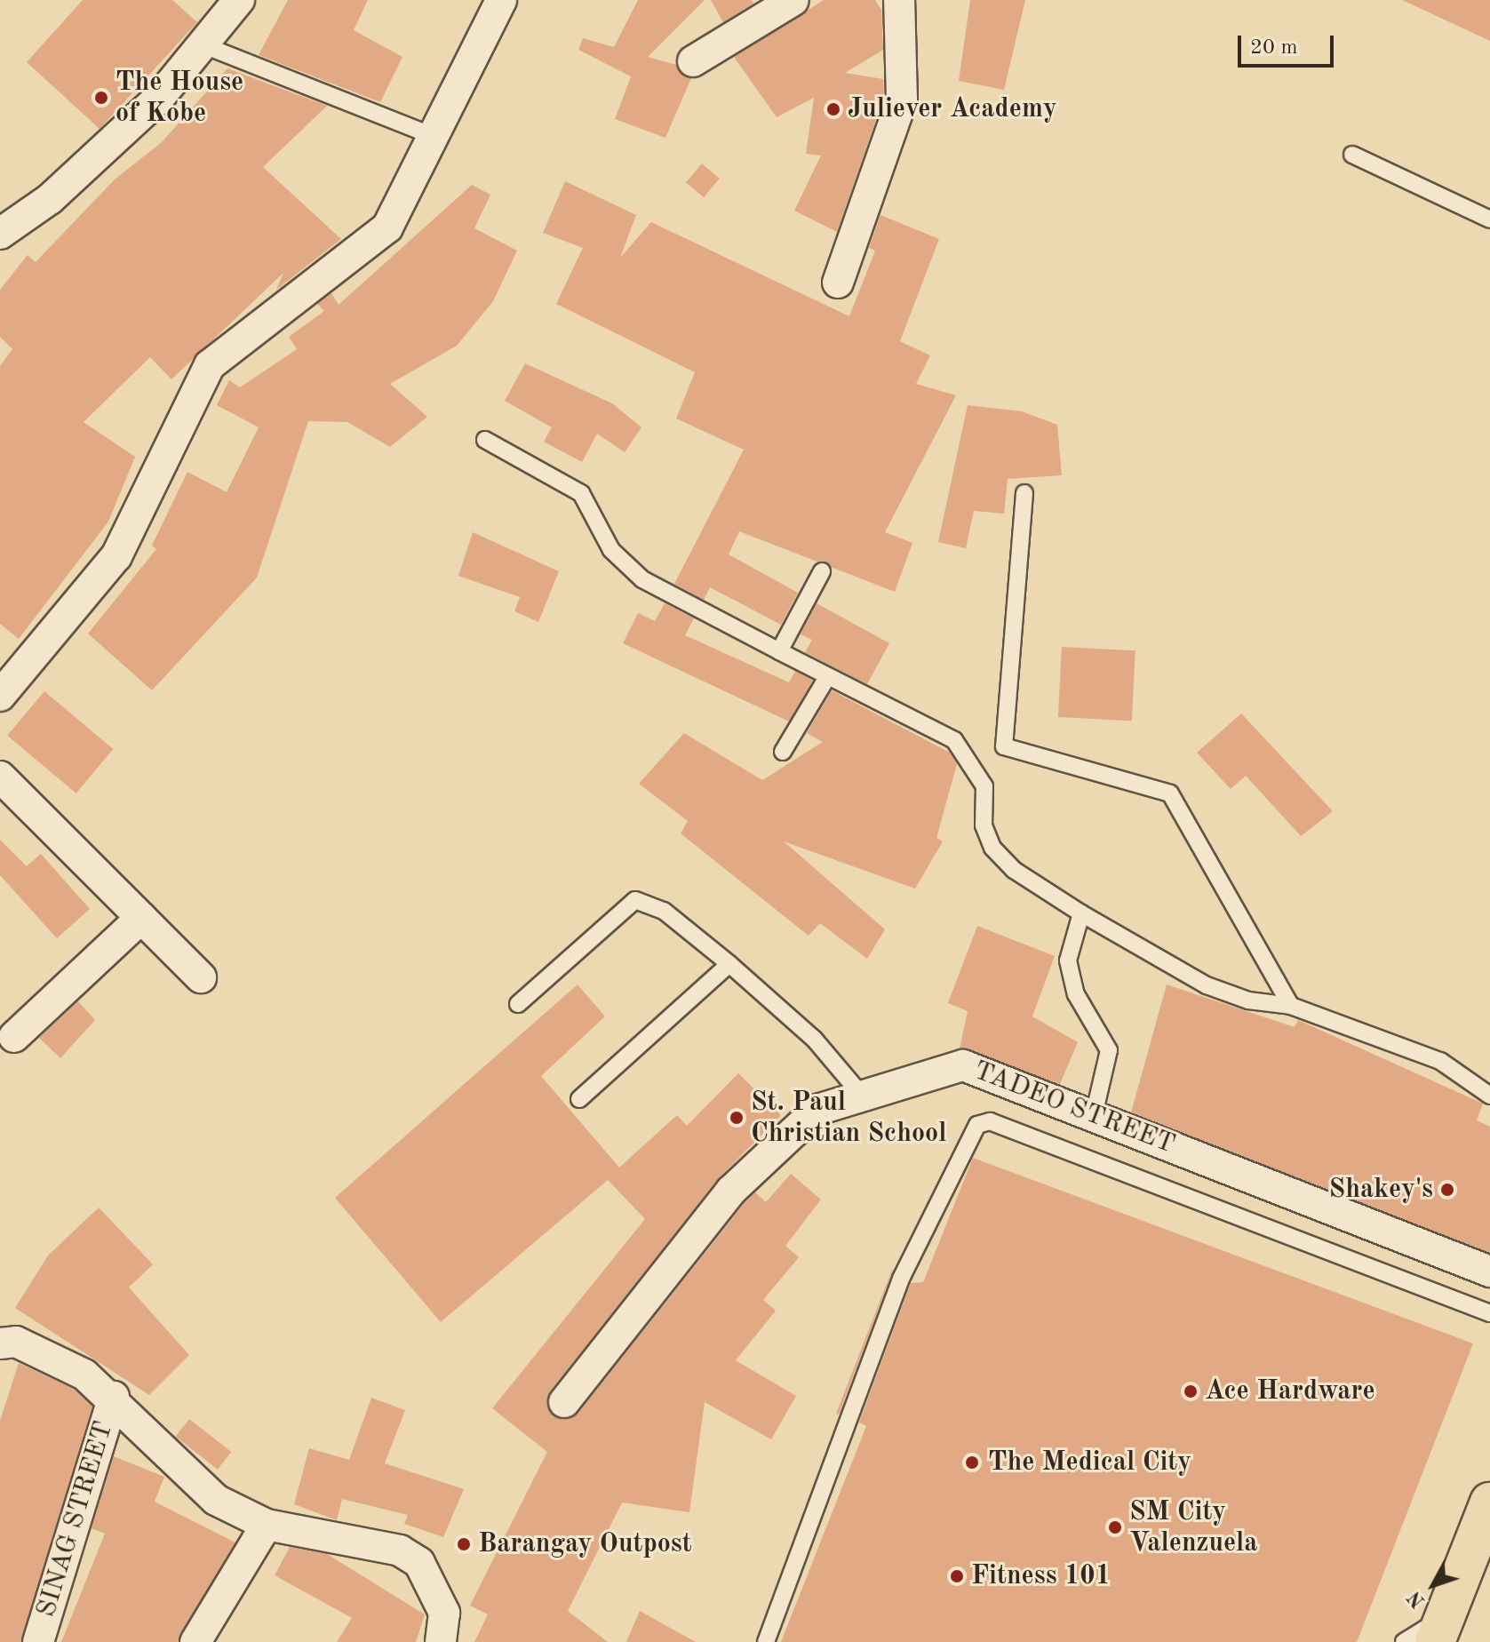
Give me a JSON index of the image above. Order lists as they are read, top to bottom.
{
  "streets": {
    "street": ["TADEO STREET", "SINAG STREET"]
  },
  "places": [
    "The House of Kobe",
    "Juliever Academy",
    "St. Paul Christian School",
    "Shakey's",
    "Ace Hardware",
    "The Medical City",
    "SM City Valenzuela",
    "Barangay Outpost",
    "Fitness 101"
  ],
  "scale_bar": "20 m",
  "north": "bottom left"
}
